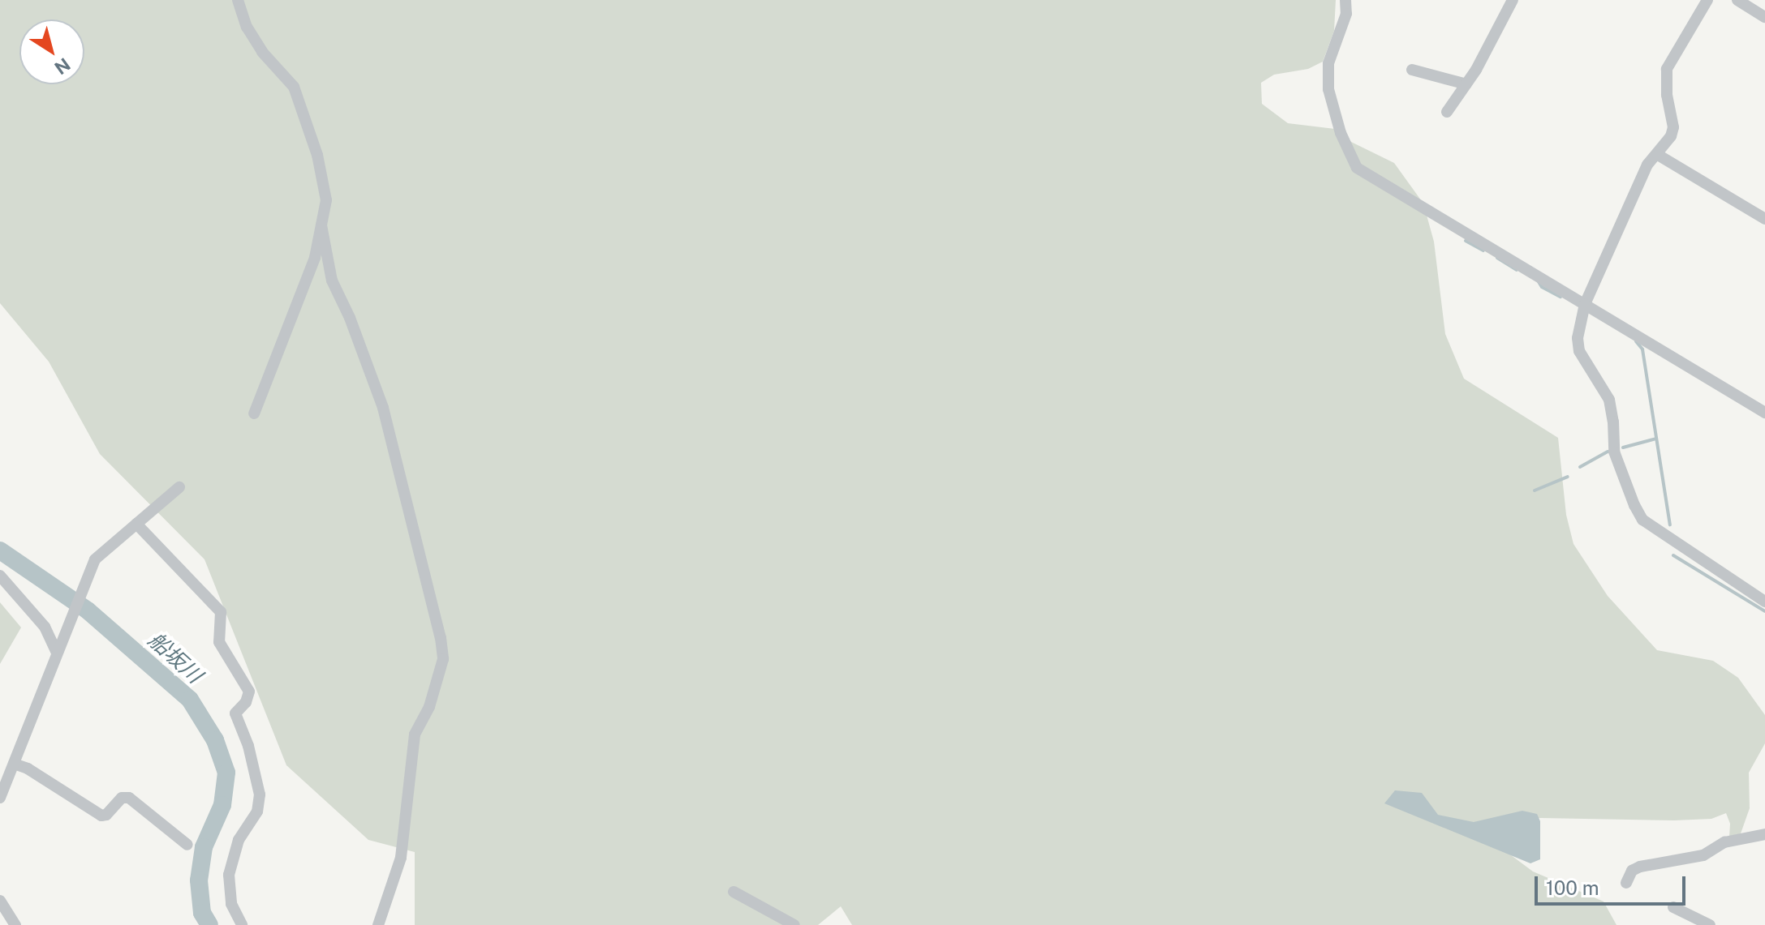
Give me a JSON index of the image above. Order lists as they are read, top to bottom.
{
  "water": ["船坂川"],
  "scale_bar": "100 m",
  "north": "bottom right"
}
